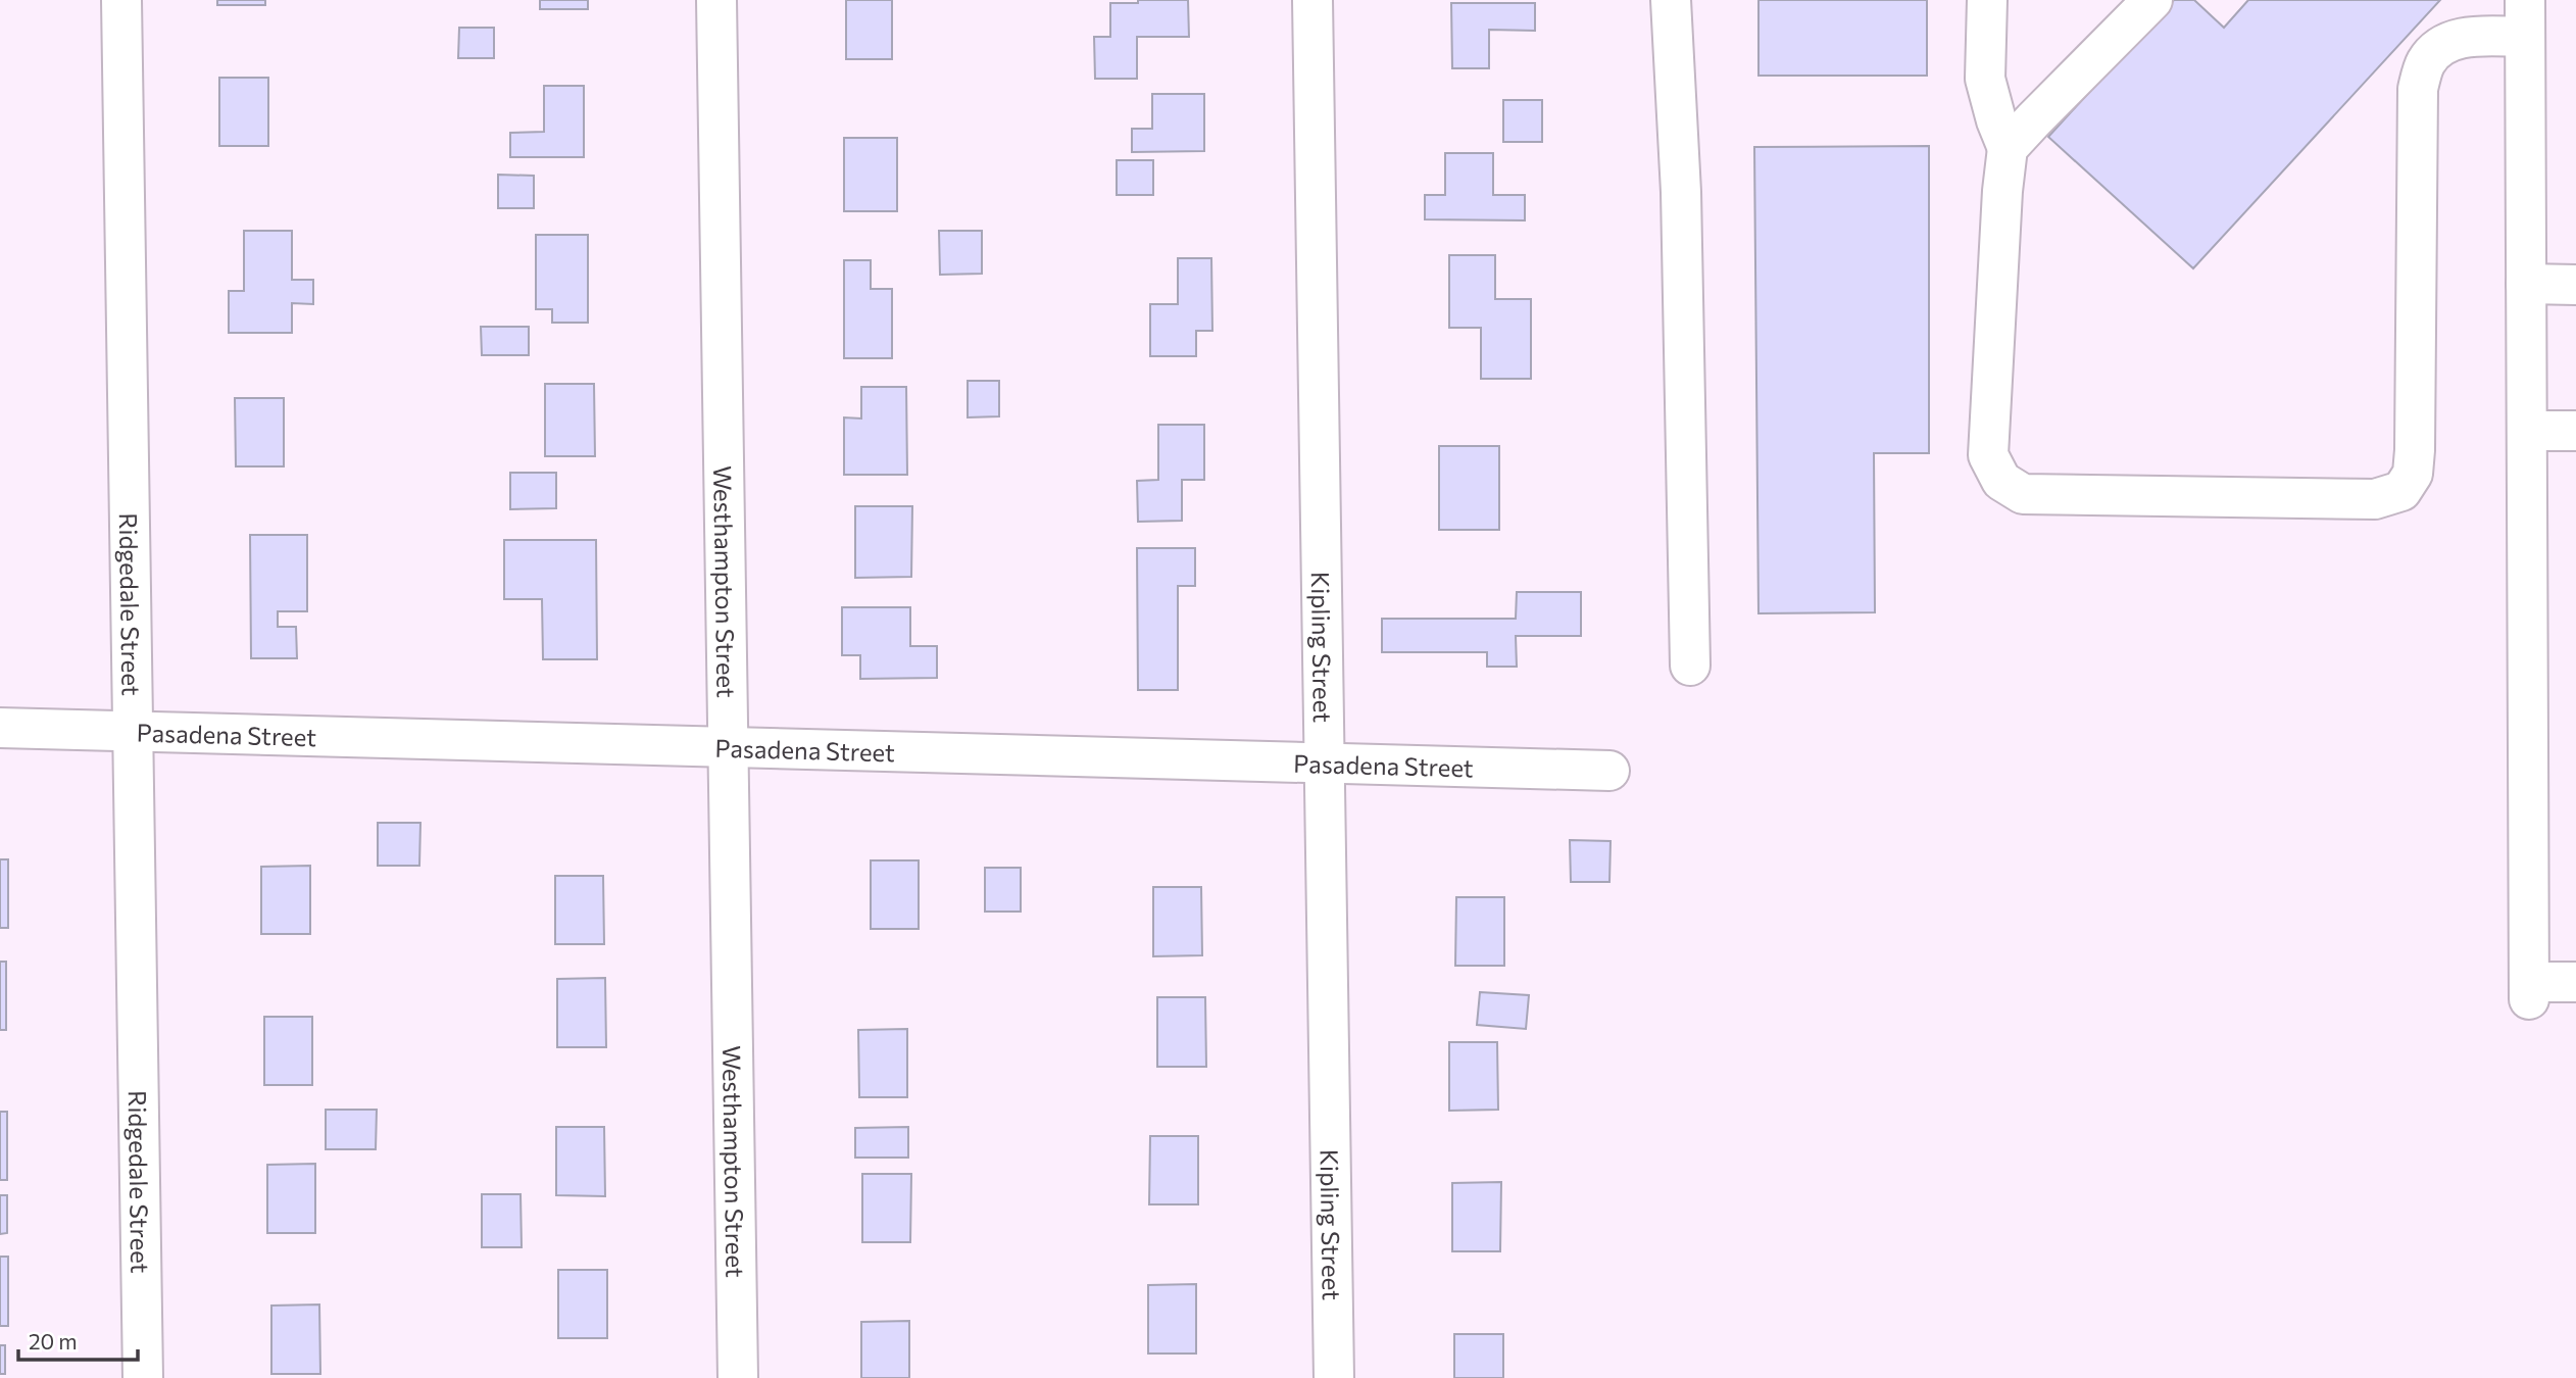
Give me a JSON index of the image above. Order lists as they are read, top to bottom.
{
  "streets": {
    "street": [
      "Westhampton Street",
      "Ridgedale Street",
      "Kipling Street",
      "Pasadena Street"
    ]
  },
  "crossings": [
    ["Westhampton Street", "Pasadena Street"],
    ["Ridgedale Street", "Pasadena Street"],
    ["Kipling Street", "Pasadena Street"]
  ],
  "scale_bar": "20 m"
}
